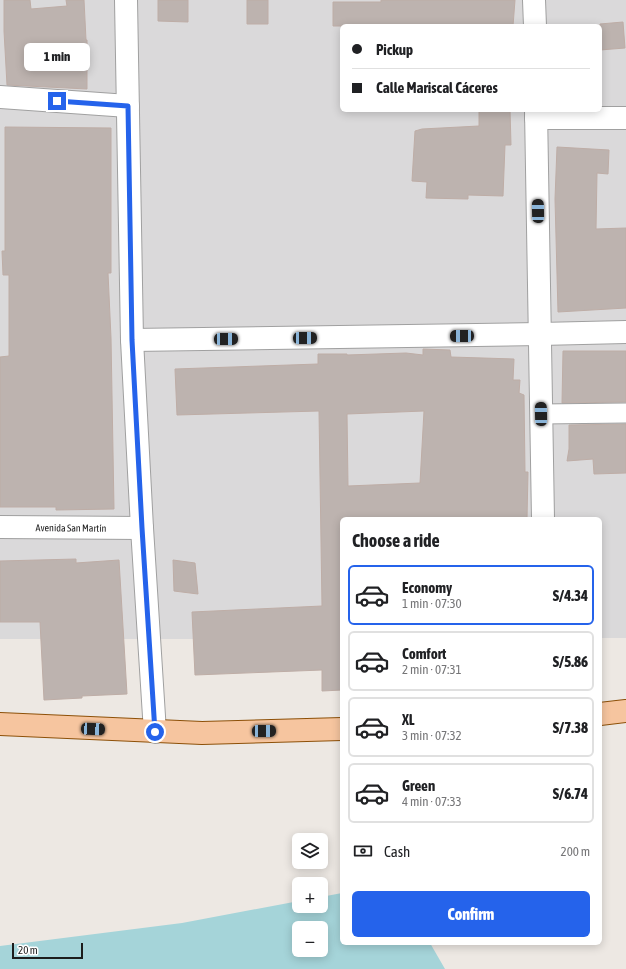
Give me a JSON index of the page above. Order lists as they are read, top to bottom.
{
  "streets": {
    "street": ["Avenida San Martín"]
  },
  "scale_bar": "20 m",
  "page": {
    "banner": ["Pickup", "Calle Mariscal Cáceres"],
    "bubble": "1 min",
    "heading": "Choose a ride",
    "list": [
      {
        "name": "Economy",
        "note": "1 min · 07:30",
        "value": "S/4.34"
      },
      {
        "name": "Comfort",
        "note": "2 min · 07:31",
        "value": "S/5.86"
      },
      {
        "name": "XL",
        "note": "3 min · 07:32",
        "value": "S/7.38"
      },
      {
        "name": "Green",
        "note": "4 min · 07:33",
        "value": "S/6.74"
      }
    ],
    "pay": ["Cash", "200 m"],
    "map_buttons": ["+", "−"],
    "buttons": "Confirm",
    "scale": "20 m"
  }
}
